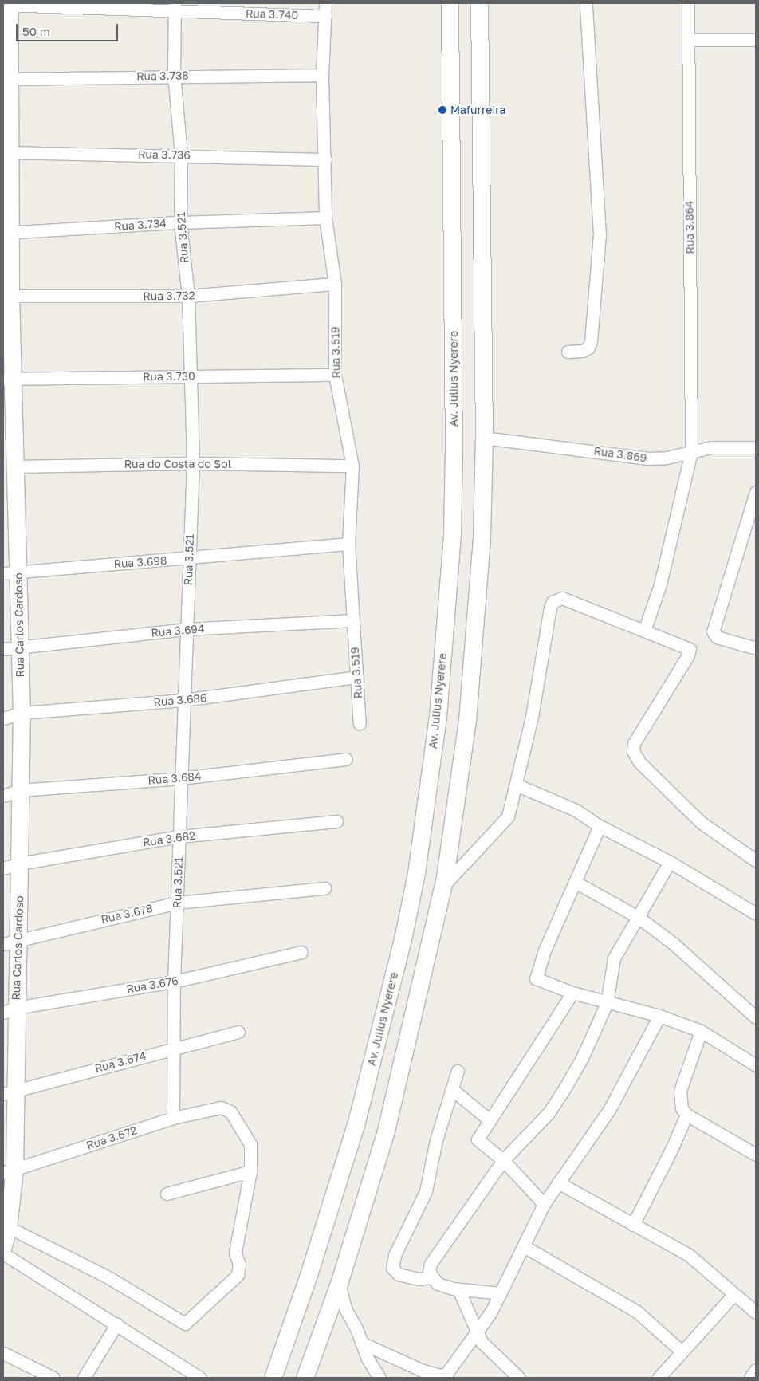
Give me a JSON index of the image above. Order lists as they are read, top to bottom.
{
  "streets": {
    "main road": ["Av. Julius Nyerere", "Rua Carlos Cardoso"],
    "street": [
      "Rua 3.740",
      "Rua 3.738",
      "Rua 3.736",
      "Rua 3.734",
      "Rua 3.864",
      "Rua 3.521",
      "Rua 3.732",
      "Rua 3.519",
      "Rua 3.730",
      "Rua 3.869",
      "Rua do Costa do Sol",
      "Rua 3.698",
      "Rua 3.694",
      "Rua 3.686",
      "Rua 3.684",
      "Rua 3.682",
      "Rua 3.678",
      "Rua 3.676",
      "Rua 3.674",
      "Rua 3.672"
    ]
  },
  "crossings": [
    ["Rua 3.740", "Rua 3.521"],
    ["Rua 3.740", "Rua 3.519"],
    ["Rua 3.740", "Rua Carlos Cardoso"],
    ["Rua 3.738", "Rua 3.521"],
    ["Rua 3.738", "Rua 3.519"],
    ["Rua 3.738", "Rua Carlos Cardoso"],
    ["Rua 3.736", "Rua 3.521"],
    ["Rua 3.736", "Rua 3.519"],
    ["Rua 3.736", "Rua Carlos Cardoso"],
    ["Rua 3.734", "Rua 3.521"],
    ["Rua 3.734", "Rua 3.519"],
    ["Rua 3.734", "Rua Carlos Cardoso"],
    ["Rua 3.864", "Rua 3.869"],
    ["Rua 3.521", "Rua 3.732"],
    ["Rua 3.521", "Rua 3.730"],
    ["Rua 3.521", "Rua do Costa do Sol"],
    ["Rua 3.521", "Rua 3.698"],
    ["Rua 3.521", "Rua 3.694"],
    ["Rua 3.521", "Rua 3.686"],
    ["Rua 3.521", "Rua 3.684"],
    ["Rua 3.521", "Rua 3.682"],
    ["Rua 3.521", "Rua 3.678"],
    ["Rua 3.521", "Rua 3.676"],
    ["Rua 3.521", "Rua 3.674"],
    ["Rua 3.521", "Rua 3.672"],
    ["Rua 3.732", "Rua 3.519"],
    ["Rua 3.732", "Rua Carlos Cardoso"],
    ["Rua 3.519", "Rua 3.730"],
    ["Rua 3.519", "Rua do Costa do Sol"],
    ["Rua 3.519", "Rua 3.698"],
    ["Rua 3.519", "Rua 3.694"],
    ["Rua 3.519", "Rua 3.686"],
    ["Rua 3.730", "Rua Carlos Cardoso"],
    ["Rua do Costa do Sol", "Rua Carlos Cardoso"],
    ["Rua 3.698", "Rua Carlos Cardoso"],
    ["Rua Carlos Cardoso", "Rua 3.694"],
    ["Rua Carlos Cardoso", "Rua 3.686"],
    ["Rua Carlos Cardoso", "Rua 3.684"],
    ["Rua Carlos Cardoso", "Rua 3.682"],
    ["Rua Carlos Cardoso", "Rua 3.678"],
    ["Rua Carlos Cardoso", "Rua 3.676"],
    ["Rua Carlos Cardoso", "Rua 3.674"],
    ["Rua Carlos Cardoso", "Rua 3.672"]
  ],
  "places": ["Mafurreira"],
  "scale_bar": "50 m"
}
